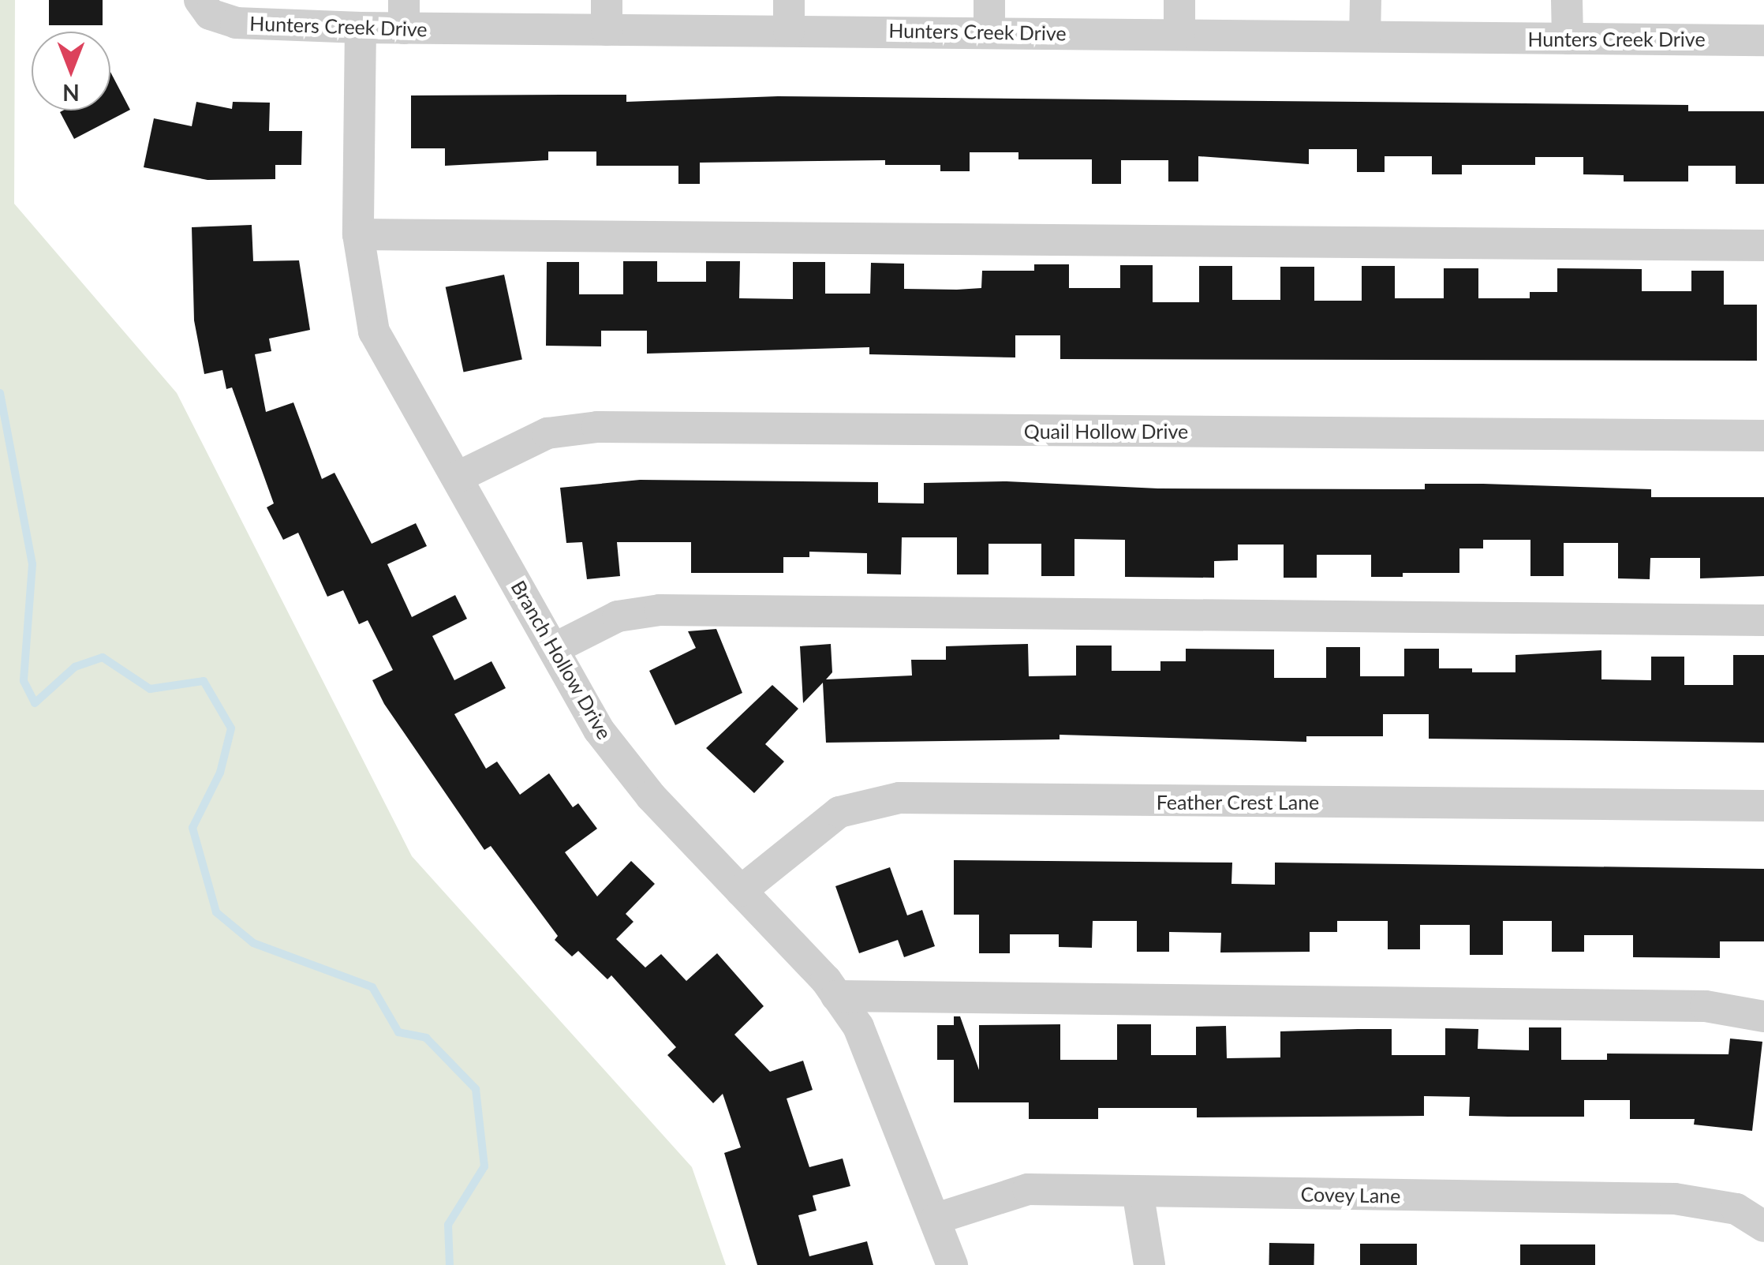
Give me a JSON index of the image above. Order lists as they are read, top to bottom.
{
  "streets": {
    "street": [
      "Hunters Creek Drive",
      "Quail Hollow Drive",
      "Branch Hollow Drive",
      "Feather Crest Lane",
      "Covey Lane"
    ]
  },
  "crossings": [
    ["Hunters Creek Drive", "Branch Hollow Drive"],
    ["Quail Hollow Drive", "Branch Hollow Drive"],
    ["Branch Hollow Drive", "Feather Crest Lane"],
    ["Branch Hollow Drive", "Covey Lane"]
  ],
  "north": "bottom"
}
